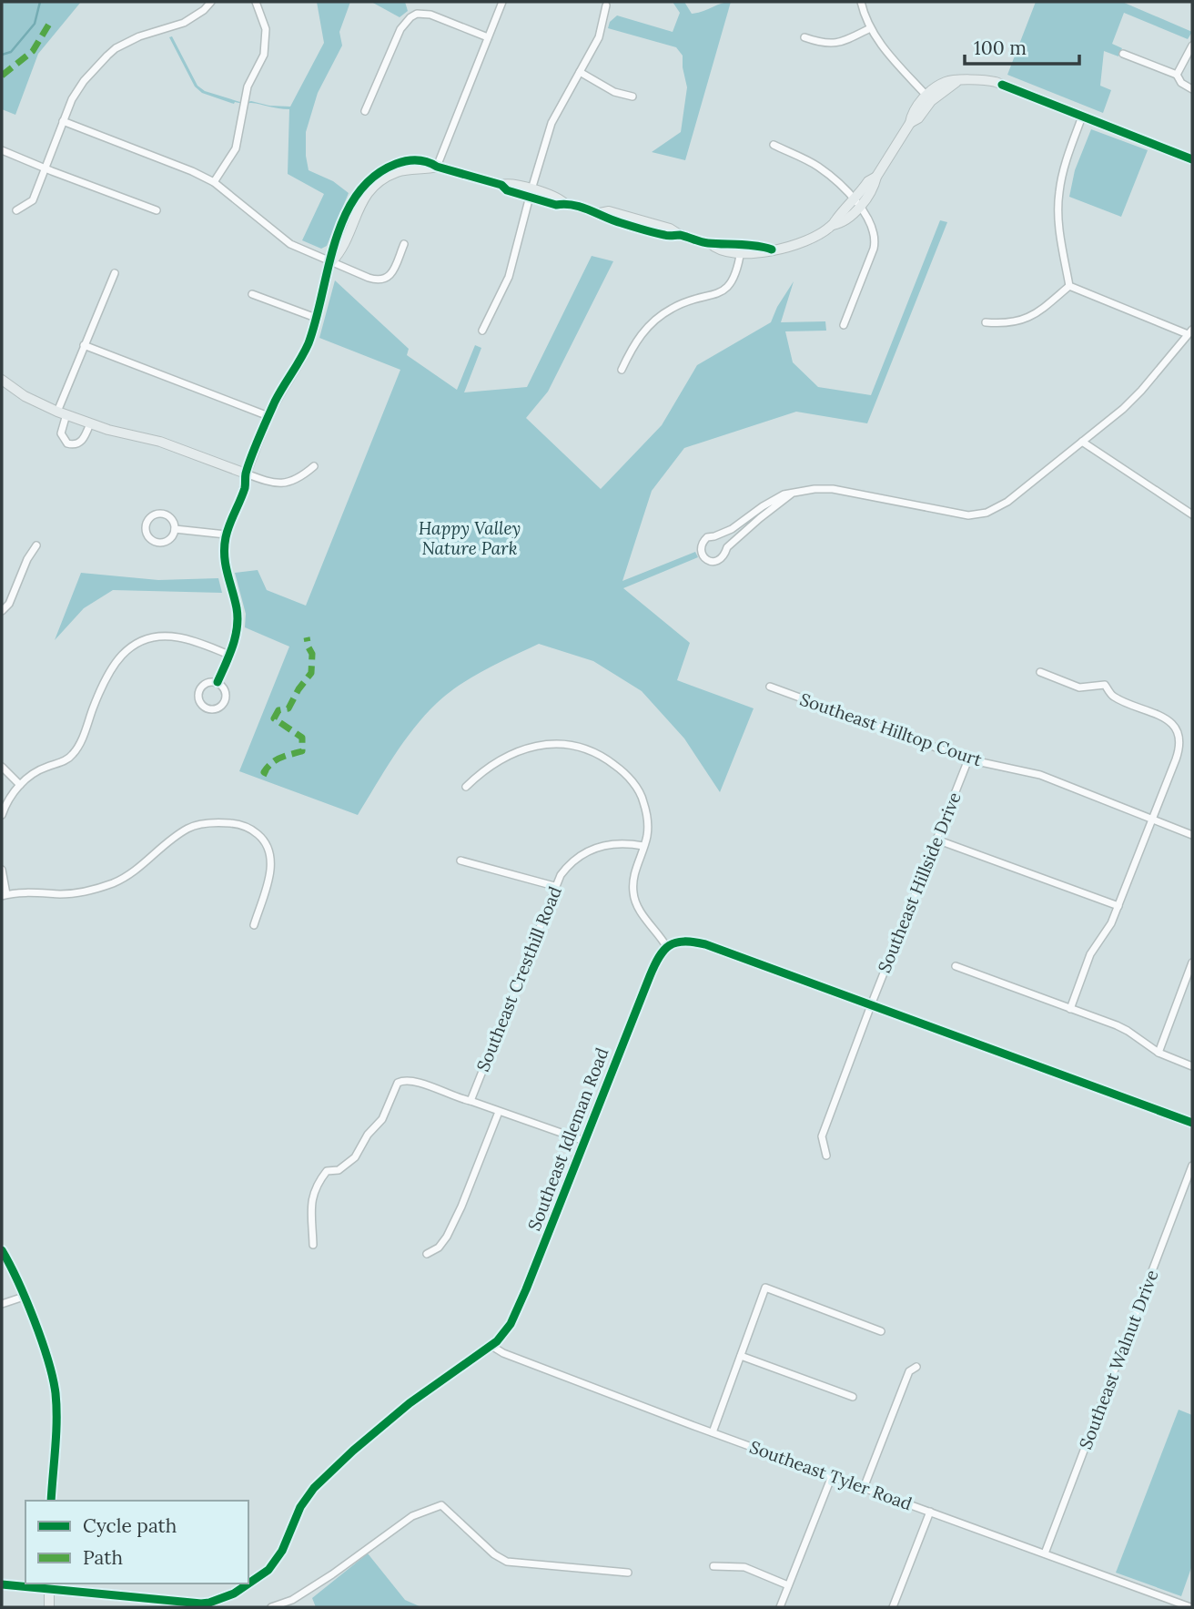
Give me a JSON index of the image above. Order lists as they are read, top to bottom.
{
  "streets": {
    "main road": ["Southeast Idleman Road"],
    "street": [
      "Southeast Hilltop Court",
      "Southeast Hillside Drive",
      "Southeast Cresthill Road",
      "Southeast Walnut Drive",
      "Southeast Tyler Road"
    ]
  },
  "crossings": [
    ["Southeast Hilltop Court", "Southeast Hillside Drive"],
    ["Southeast Idleman Road", "Southeast Tyler Road"],
    ["Southeast Walnut Drive", "Southeast Tyler Road"]
  ],
  "parks": ["Happy Valley Nature Park"],
  "legend": ["Cycle path", "Path"],
  "scale_bar": "100 m"
}
